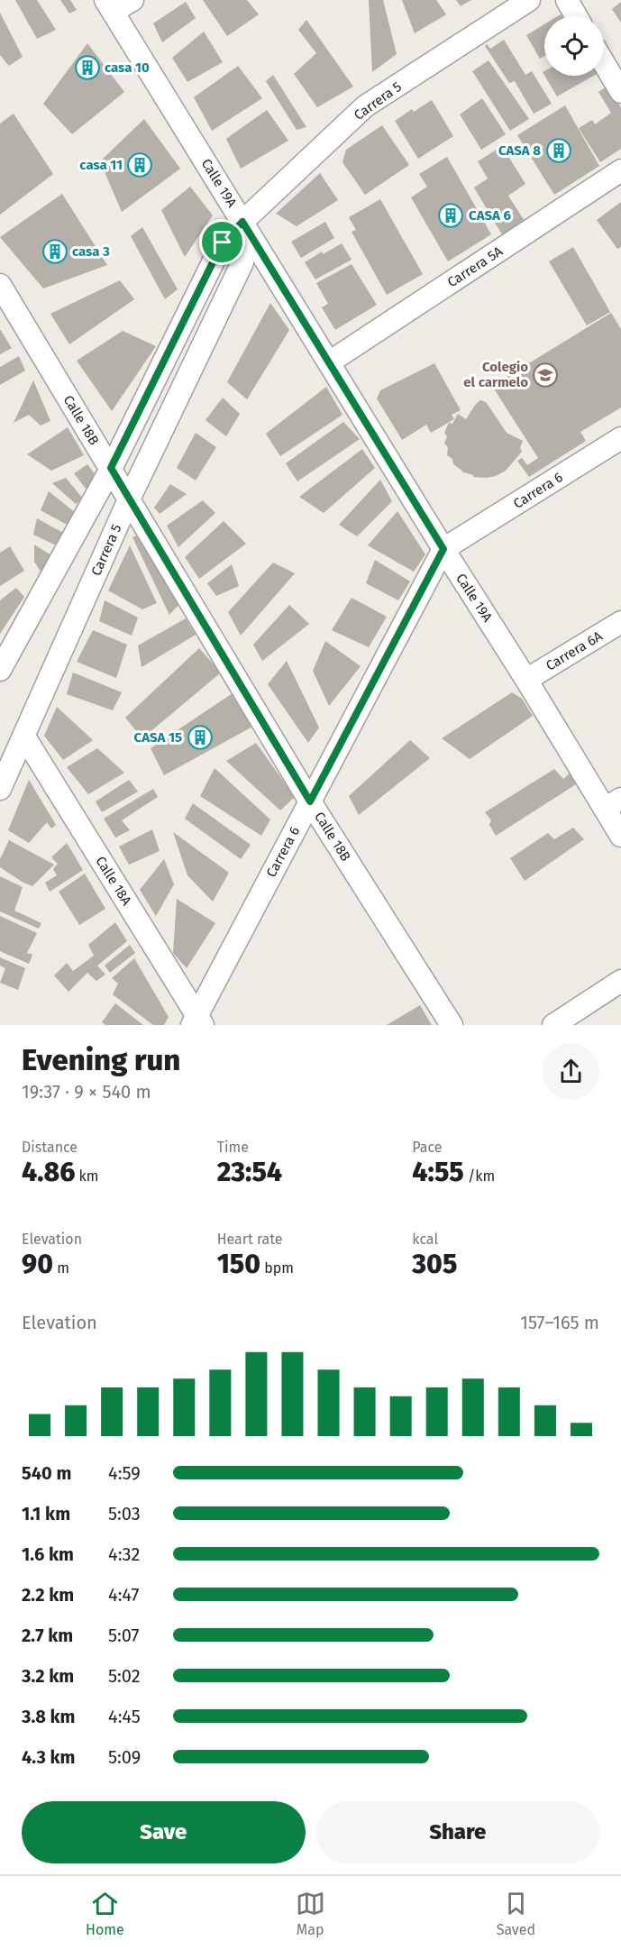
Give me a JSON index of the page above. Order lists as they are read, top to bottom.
{
  "streets": {
    "street": [
      "Carrera 5",
      "Calle 19A",
      "Carrera 5A",
      "Calle 18B",
      "Carrera 6",
      "Carrera 6A",
      "Calle 18A"
    ]
  },
  "crossings": [
    ["Carrera 5", "Calle 19A"],
    ["Carrera 5", "Calle 18B"],
    ["Carrera 5", "Calle 18A"],
    ["Calle 19A", "Carrera 5A"],
    ["Calle 19A", "Carrera 6"],
    ["Calle 19A", "Carrera 6A"],
    ["Calle 18B", "Carrera 6"],
    ["Carrera 6", "Calle 18A"]
  ],
  "places": {
    "building": [
      "casa 10",
      "CASA 8",
      "casa 11",
      "CASA 6",
      "casa 3",
      "CASA 15"
    ],
    "school or university": ["Colegio el carmelo"]
  },
  "page": {
    "heading": ["Evening run", "19:37 · 9 × 540 m"],
    "stats": [
      ["Distance", "4.86 km"],
      ["Time", "23:54"],
      ["Pace", "4:55 /km"],
      ["Elevation", "90 m"],
      ["Heart rate", "150 bpm"],
      ["kcal", "305"]
    ],
    "chart": ["Elevation", "157–165 m"],
    "list": [
      {
        "name": "540 m",
        "note": "4:59"
      },
      {
        "name": "1.1 km",
        "note": "5:03"
      },
      {
        "name": "1.6 km",
        "note": "4:32"
      },
      {
        "name": "2.2 km",
        "note": "4:47"
      },
      {
        "name": "2.7 km",
        "note": "5:07"
      },
      {
        "name": "3.2 km",
        "note": "5:02"
      },
      {
        "name": "3.8 km",
        "note": "4:45"
      },
      {
        "name": "4.3 km",
        "note": "5:09"
      }
    ],
    "buttons": ["Save", "Share"],
    "tabs": ["Home", "Map", "Saved"]
  }
}
